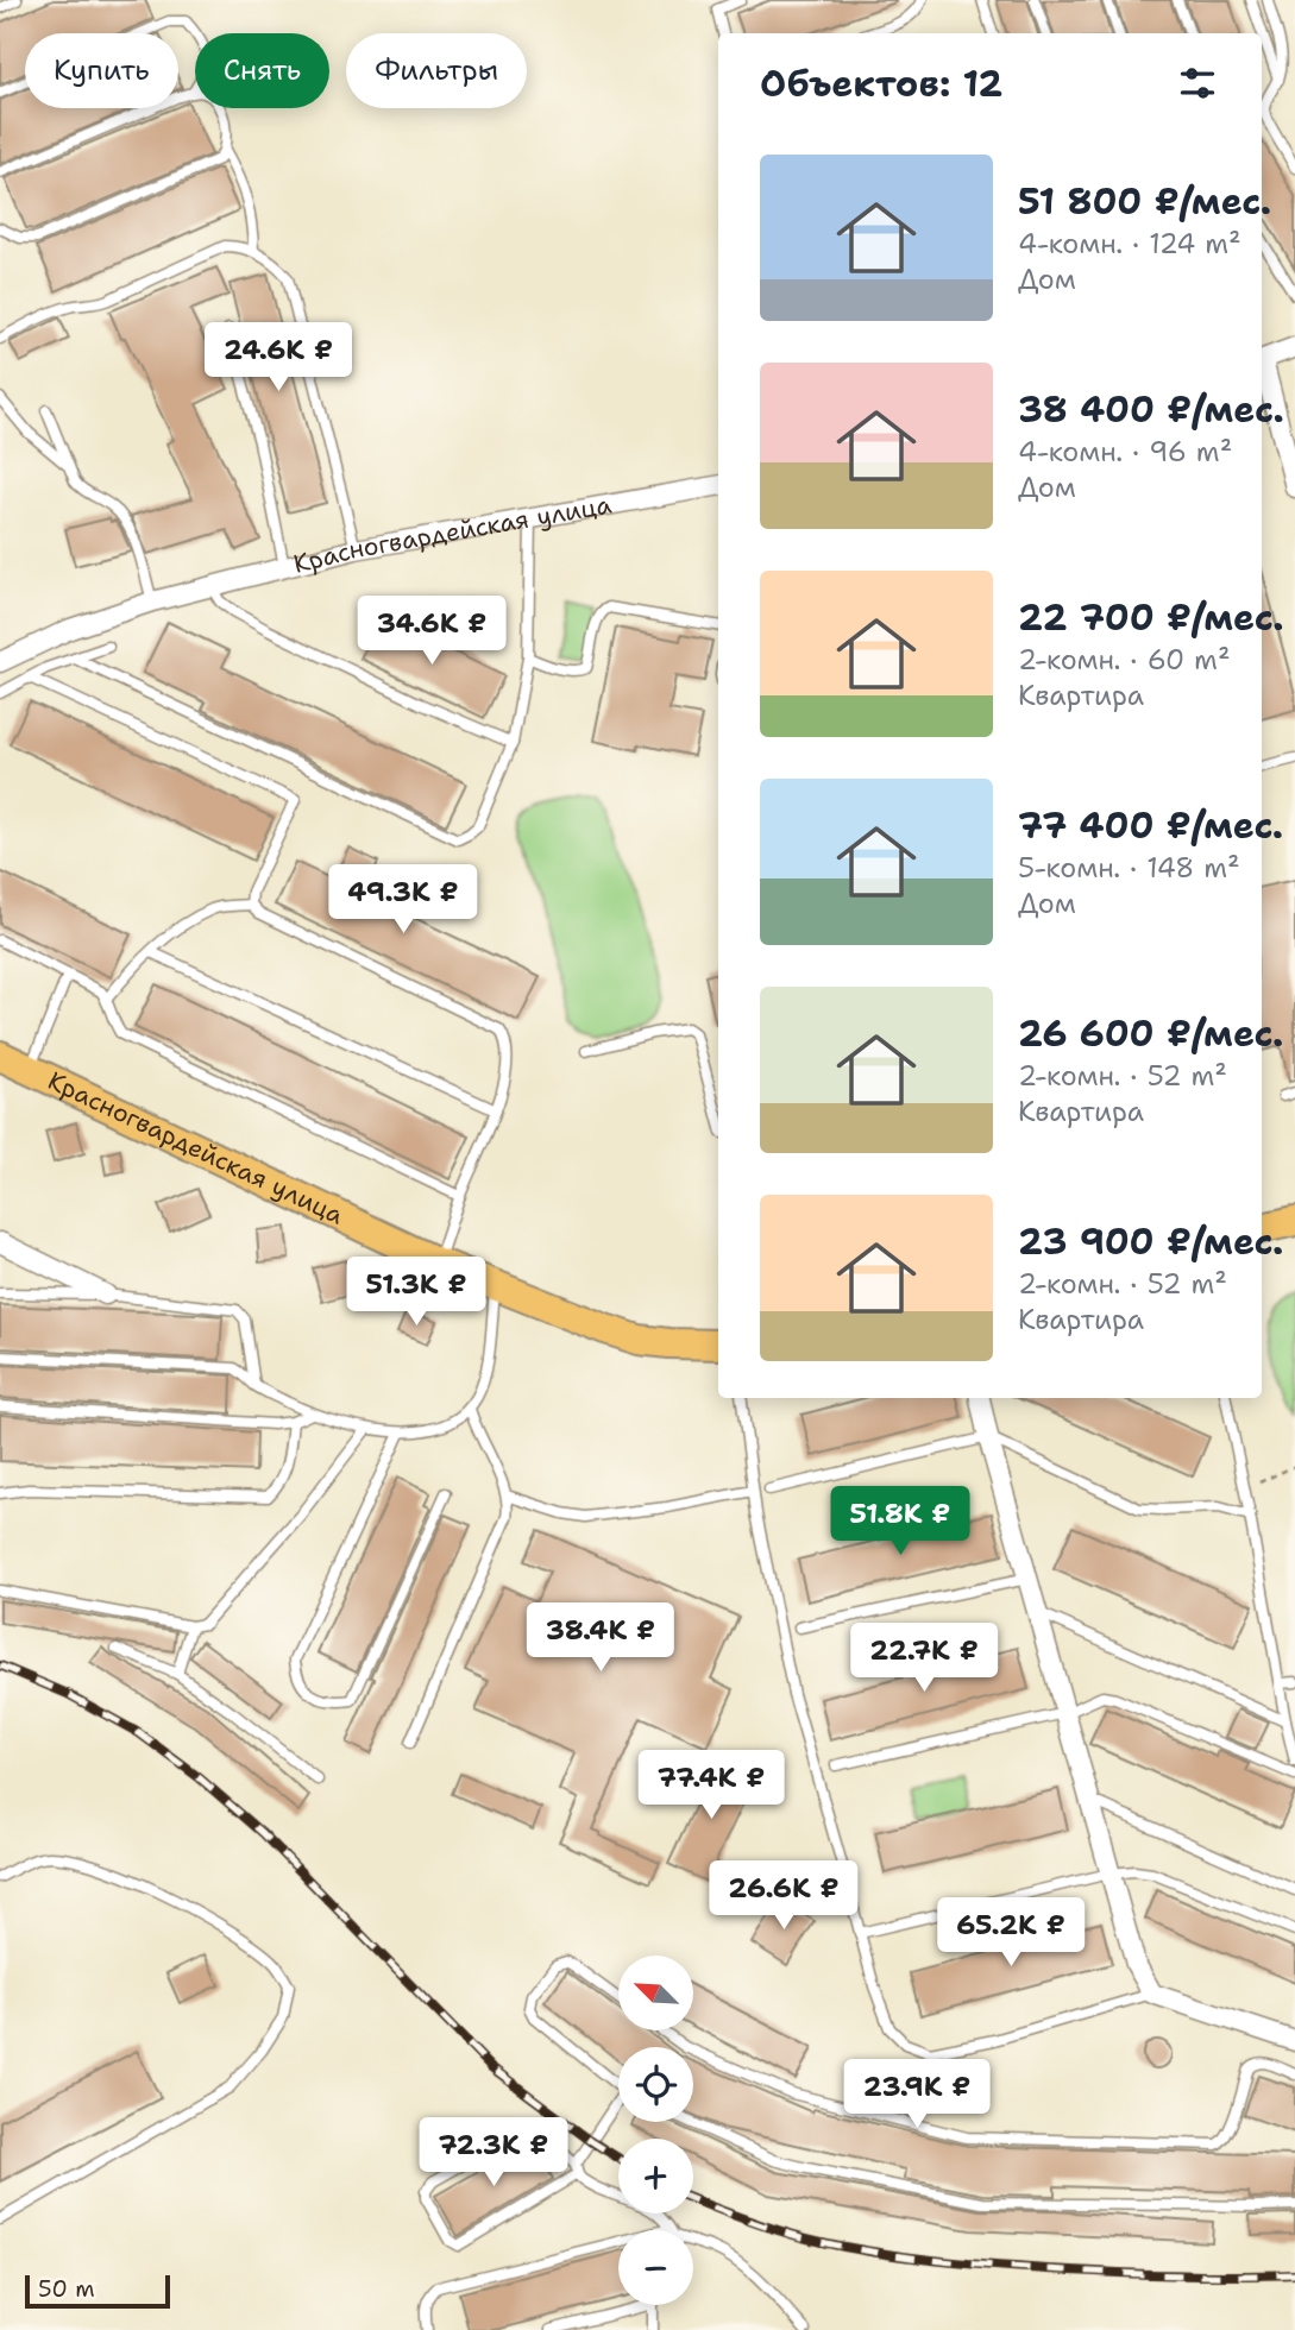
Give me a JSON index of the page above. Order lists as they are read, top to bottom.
{
  "streets": {
    "main road": ["Красногвардейская улица"]
  },
  "scale_bar": "50 m",
  "north": "top left",
  "page": {
    "chip": ["Купить", "Снять", "Фильтры"],
    "heading": "Объектов: 12",
    "list": [
      {
        "name": "51 800 ₽/мес.",
        "note": "4-комн. · 124 m² · Дом"
      },
      {
        "name": "38 400 ₽/мес.",
        "note": "4-комн. · 96 m² · Дом"
      },
      {
        "name": "22 700 ₽/мес.",
        "note": "2-комн. · 60 m² · Квартира"
      },
      {
        "name": "77 400 ₽/мес.",
        "note": "5-комн. · 148 m² · Дом"
      },
      {
        "name": "26 600 ₽/мес.",
        "note": "2-комн. · 52 m² · Квартира"
      },
      {
        "name": "23 900 ₽/мес.",
        "note": "2-комн. · 52 m² · Квартира"
      }
    ],
    "price": [
      "24.6K ₽",
      "34.6K ₽",
      "49.3K ₽",
      "51.3K ₽",
      "51.8K ₽",
      "38.4K ₽",
      "22.7K ₽",
      "77.4K ₽",
      "26.6K ₽",
      "65.2K ₽",
      "23.9K ₽",
      "72.3K ₽"
    ],
    "map_buttons": ["+", "−"],
    "scale": "50 m"
  }
}
